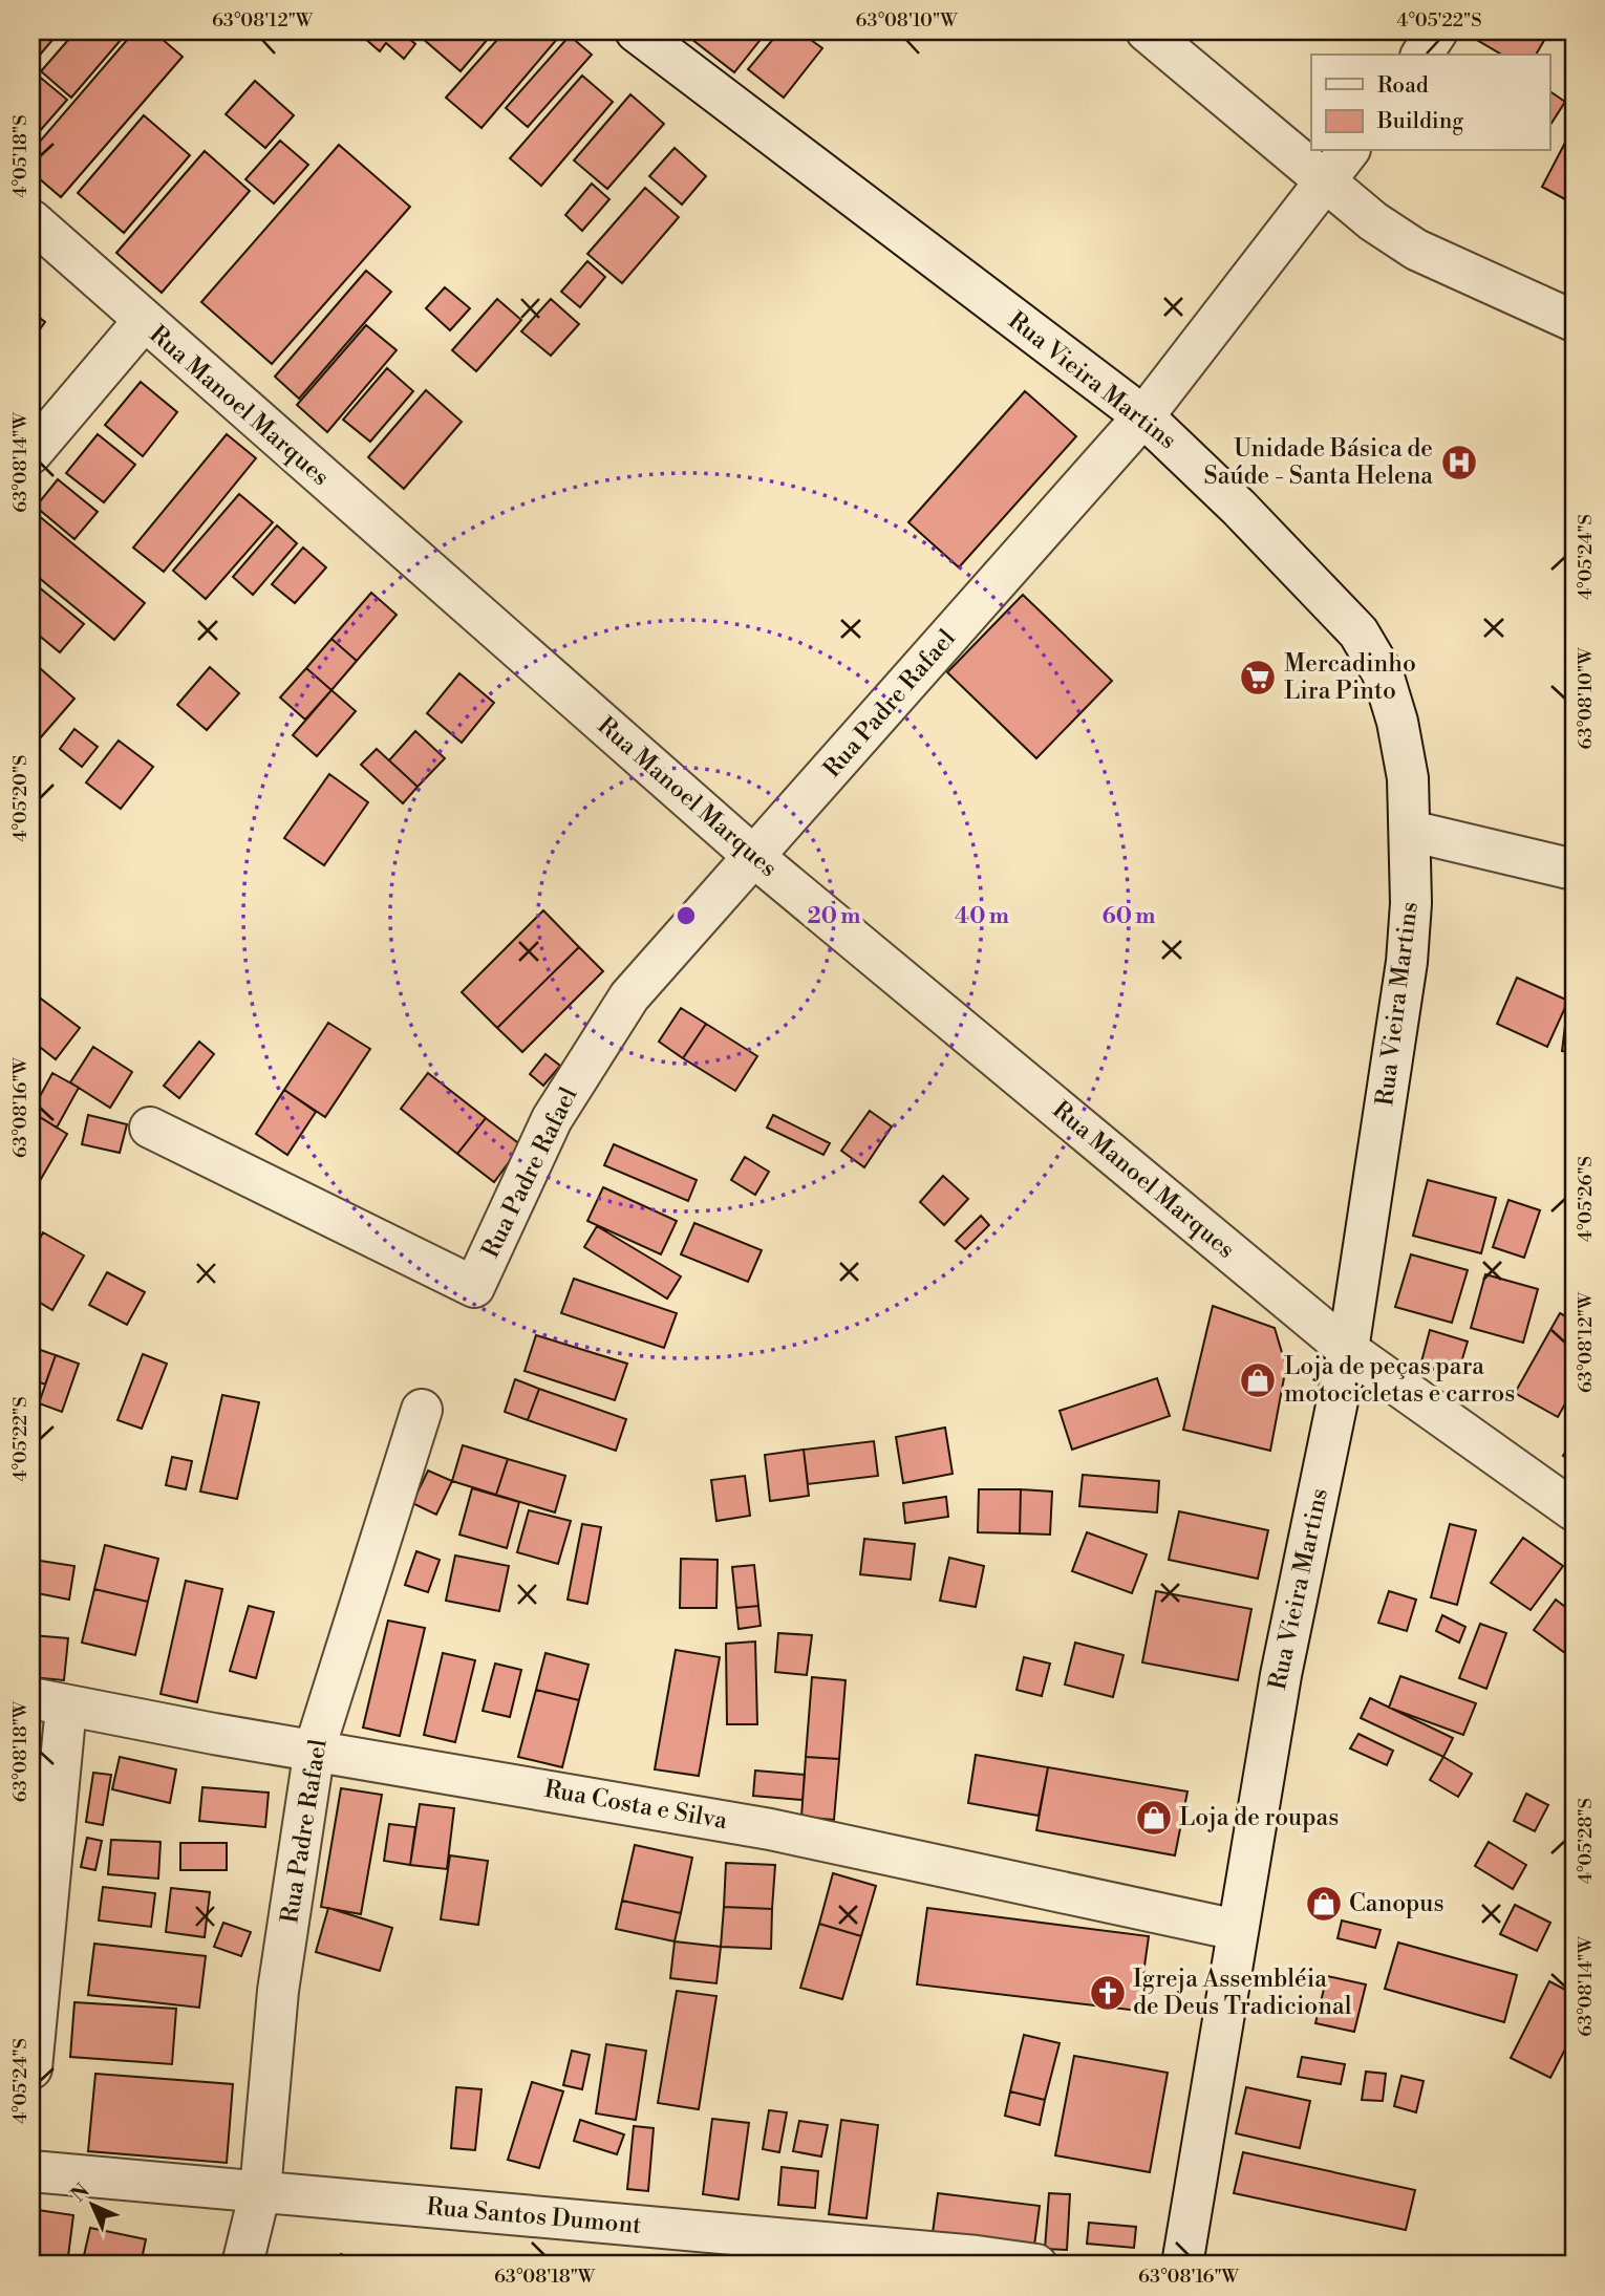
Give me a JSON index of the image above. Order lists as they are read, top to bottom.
{
  "streets": {
    "street": [
      "Rua Vieira Martins",
      "Rua Manoel Marques",
      "Rua Padre Rafael",
      "Rua Costa e Silva",
      "Rua Santos Dumont"
    ]
  },
  "crossings": [
    ["Rua Vieira Martins", "Rua Manoel Marques"],
    ["Rua Vieira Martins", "Rua Padre Rafael"],
    ["Rua Vieira Martins", "Rua Costa e Silva"],
    ["Rua Manoel Marques", "Rua Padre Rafael"],
    ["Rua Padre Rafael", "Rua Costa e Silva"],
    ["Rua Padre Rafael", "Rua Santos Dumont"]
  ],
  "places": {
    "hospital": ["Unidade Básica de Saúde - Santa Helena"],
    "supermarket": ["Mercadinho Lira Pinto"],
    "shop": ["Loja de peças para motocicletas e carros", "Loja de roupas", "Canopus"],
    "church": ["Igreja Assembléia de Deus Tradicional"]
  },
  "legend": ["Road", "Building"],
  "north": "top left",
  "coordinates": [
    "63°08'12\"W",
    "63°08'10\"W",
    "4°05'22\"S",
    "4°05'18\"S",
    "63°08'14\"W",
    "4°05'24\"S",
    "4°05'20\"S",
    "63°08'16\"W",
    "4°05'26\"S",
    "63°08'18\"W",
    "4°05'28\"S"
  ],
  "rings": ["20 m", "40 m", "60 m"]
}
